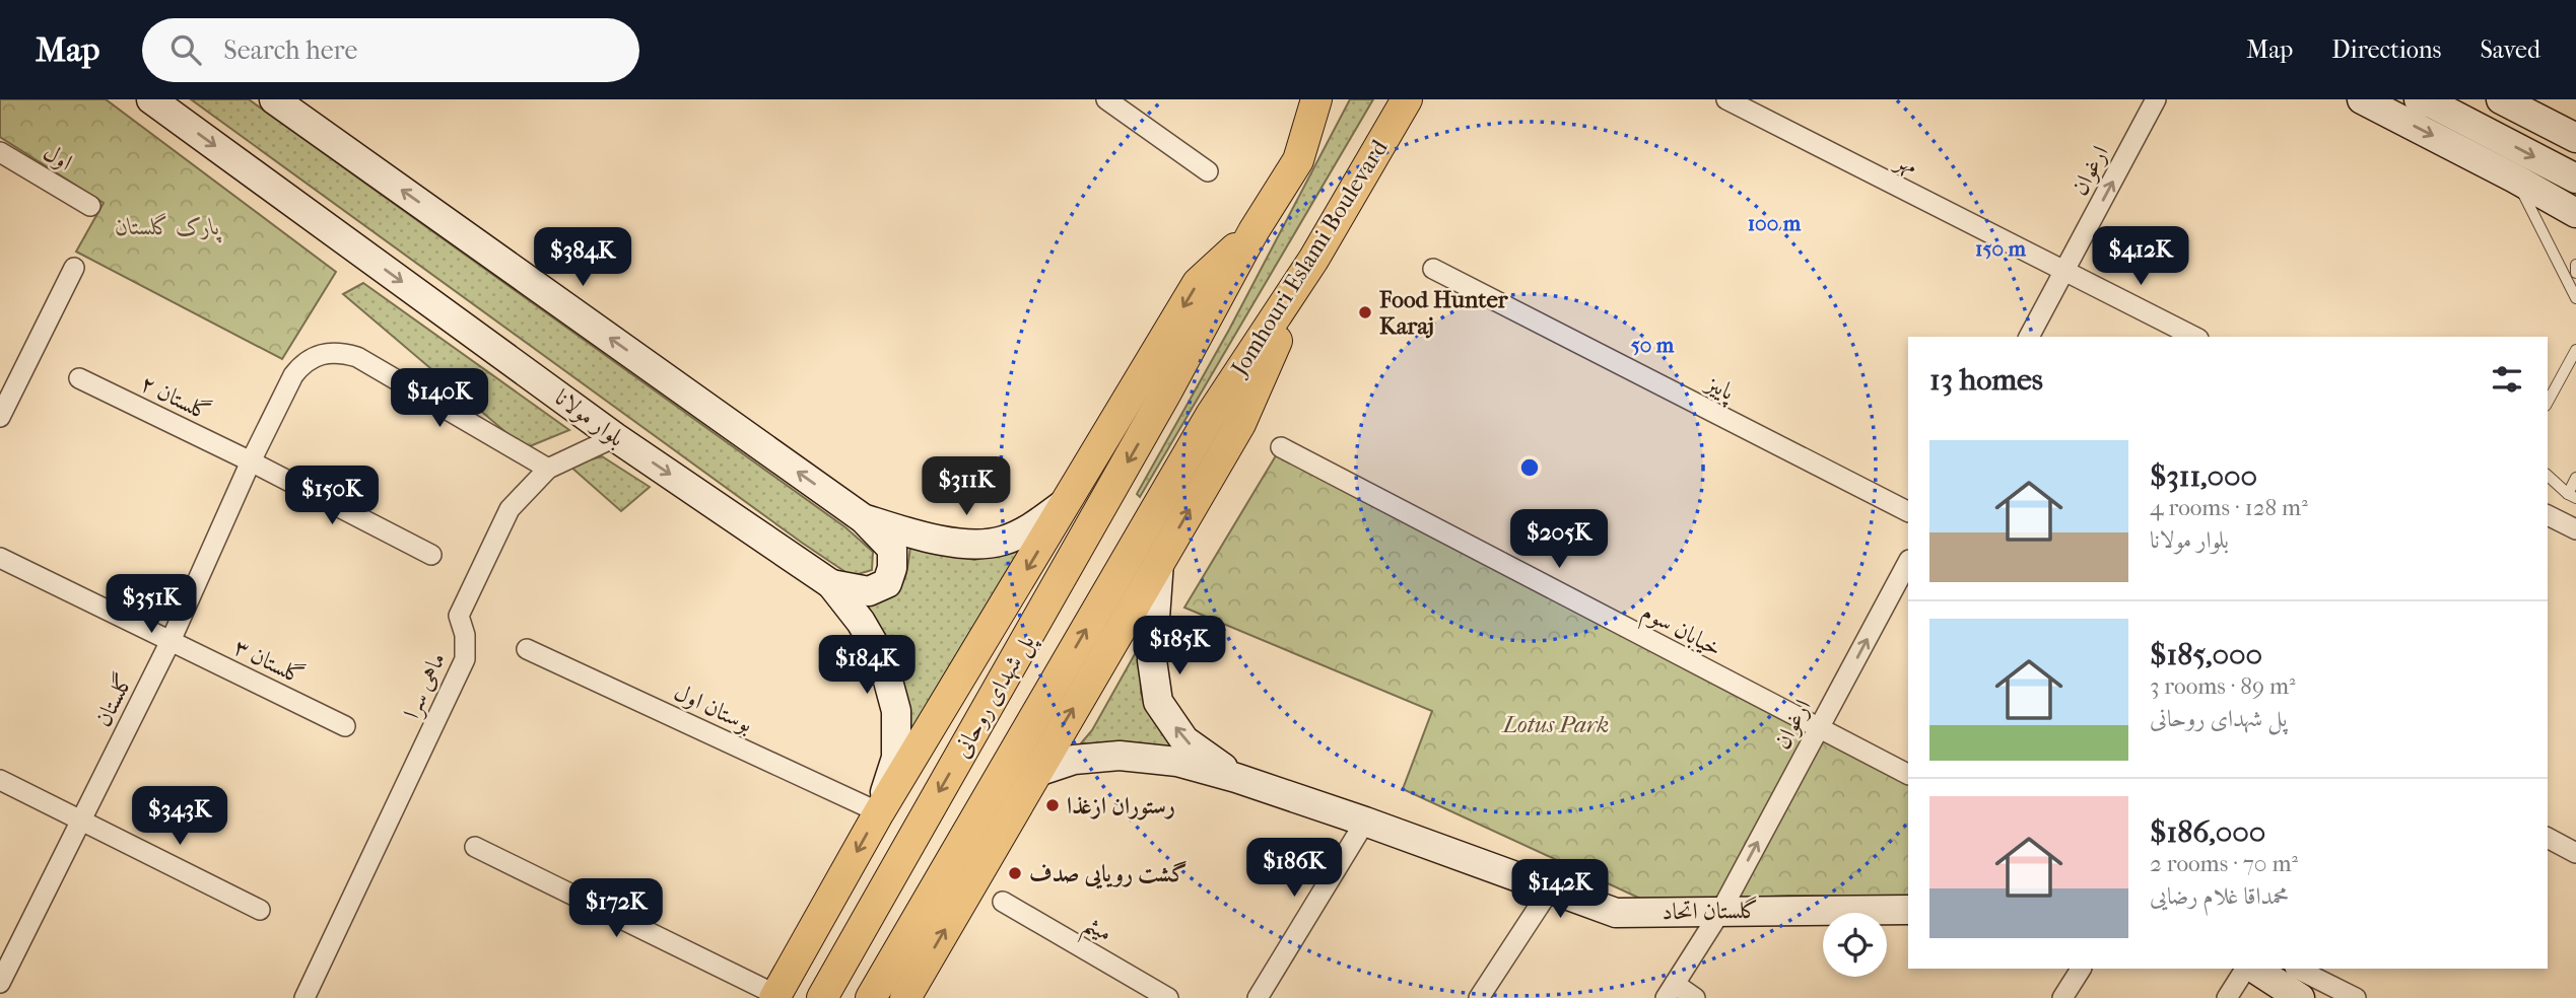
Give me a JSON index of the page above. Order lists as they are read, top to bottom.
{
  "streets": {
    "main road": [
      "Jomhouri Eslami Boulevard",
      "بلوار مولانا",
      "پل شهدای روحانی",
      "گلستان اتحاد"
    ],
    "street": [
      "اول",
      "مهر",
      "ارغوان",
      "پاییز",
      "گلستان ۲",
      "خیابان سوم",
      "گلستان ۳",
      "ماهی سرا",
      "گلستان",
      "بوستان اول",
      "میثم"
    ]
  },
  "crossings": [
    ["مهر", "ارغوان"],
    ["ارغوان", "خیابان سوم"],
    ["ارغوان", "گلستان اتحاد"],
    ["Jomhouri Eslami Boulevard", "پل شهدای روحانی"],
    ["گلستان ۲", "گلستان"],
    ["بلوار مولانا", "ماهی سرا"],
    ["بلوار مولانا", "بوستان اول"],
    ["گلستان ۳", "گلستان"],
    ["ماهی سرا", "گلستان"]
  ],
  "one_way": ["ارغوان"],
  "parks": ["پارک گلستان", "Lotus Park"],
  "places": ["Food Hunter Karaj", "رستوران ازغذا", "گشت رویایی صدف"],
  "page": {
    "header": "Map",
    "search": "Search here",
    "nav": ["Map", "Directions", "Saved"],
    "price": [
      "$412K",
      "$384K",
      "$140K",
      "$311K",
      "$150K",
      "$205K",
      "$351K",
      "$185K",
      "$184K",
      "$343K",
      "$186K",
      "$142K",
      "$172K"
    ],
    "heading": "13 homes",
    "list": [
      {
        "name": "$311,000",
        "note": "4 rooms · 128 m² · بلوار مولانا"
      },
      {
        "name": "$185,000",
        "note": "3 rooms · 89 m² · پل شهدای روحانی"
      },
      {
        "name": "$186,000",
        "note": "2 rooms · 70 m² · محمداقا غلام رضایی"
      }
    ]
  },
  "rings": ["100 m", "150 m", "50 m"]
}
